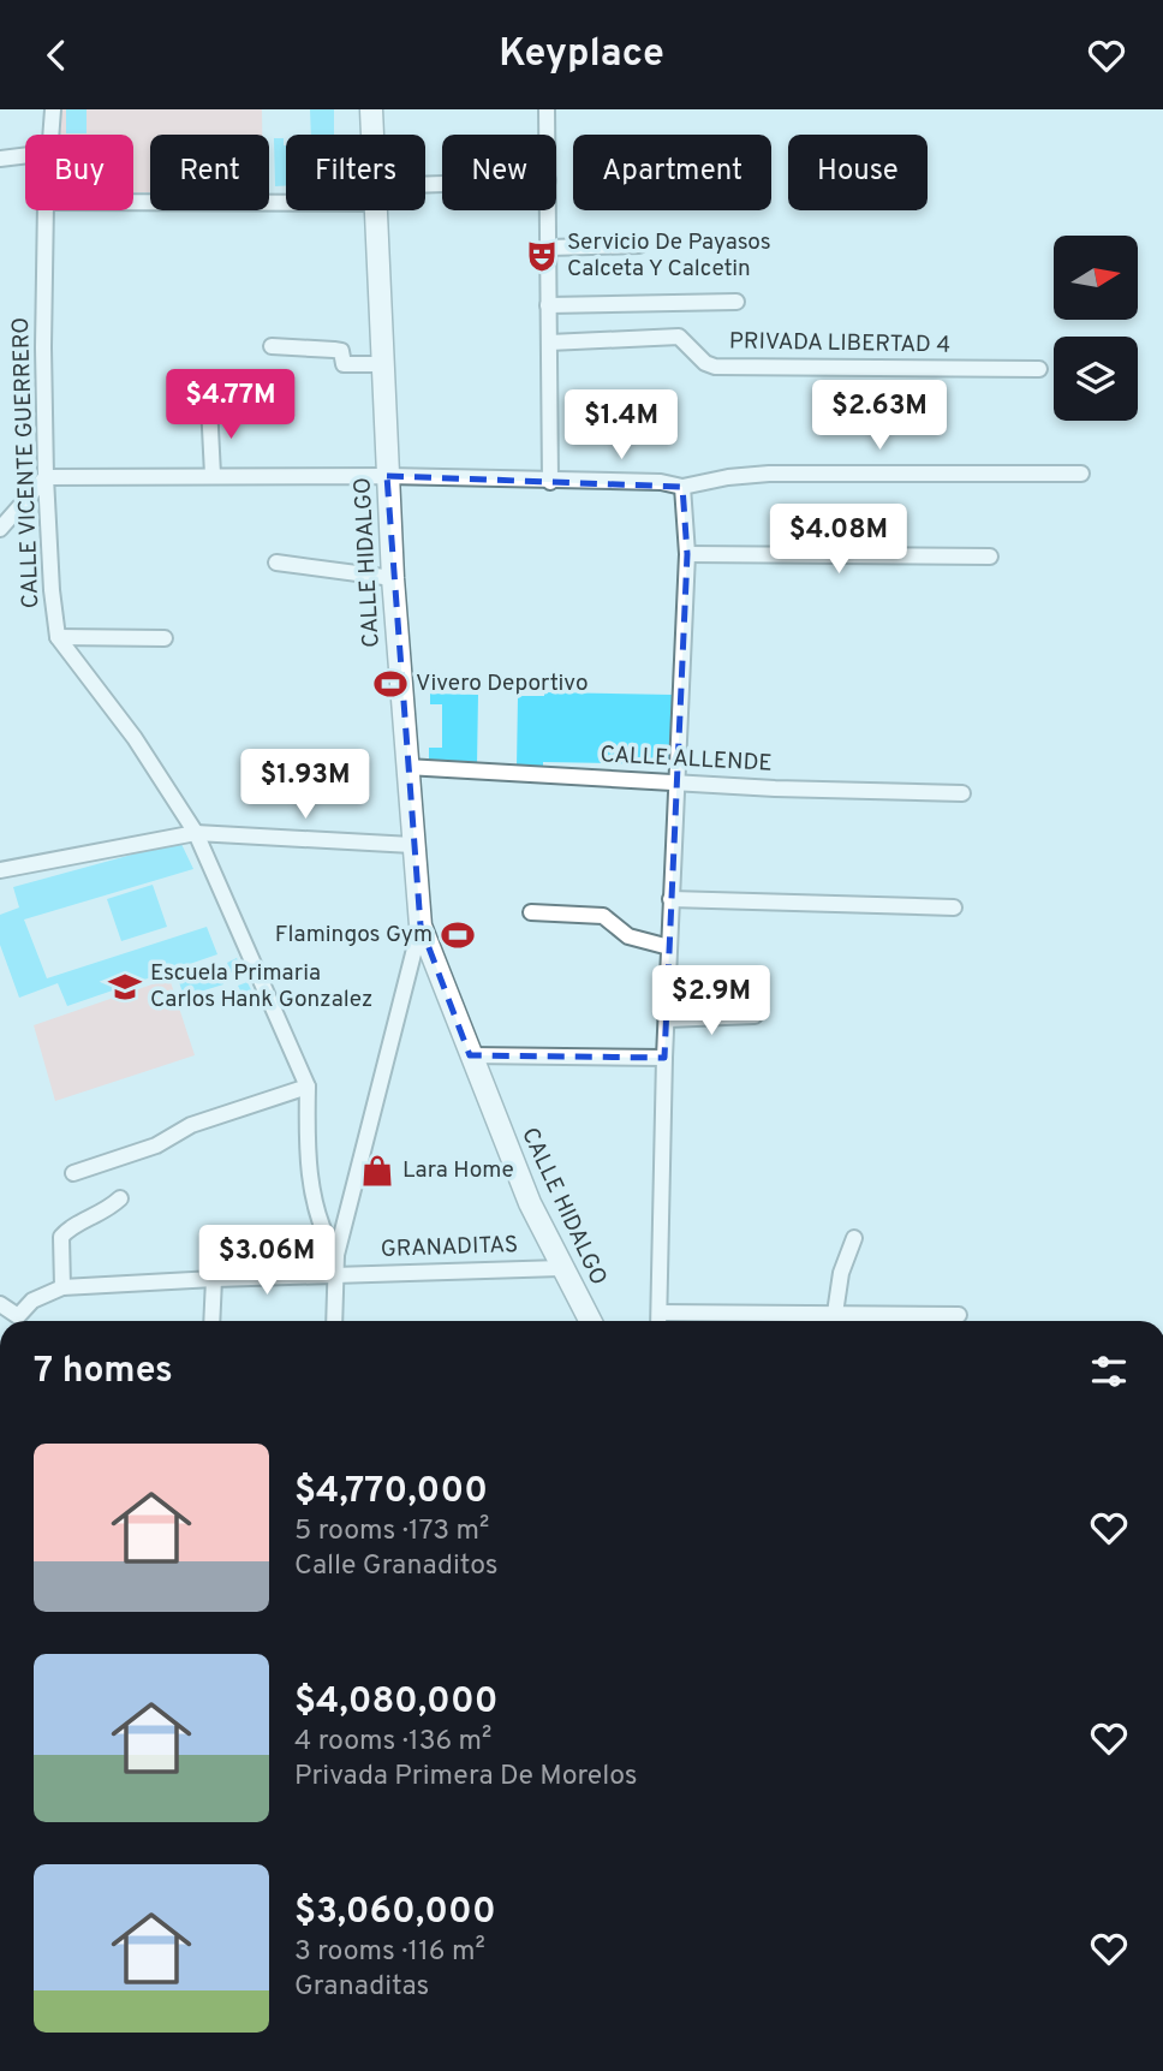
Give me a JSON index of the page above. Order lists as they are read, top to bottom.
{
  "streets": {
    "main road": ["CALLE HIDALGO"],
    "street": [
      "PRIVADA LIBERTAD 4",
      "CALLE VICENTE GUERRERO",
      "CALLE ALLENDE",
      "GRANADITAS"
    ]
  },
  "crossings": [
    ["CALLE HIDALGO", "CALLE ALLENDE"],
    ["CALLE HIDALGO", "GRANADITAS"]
  ],
  "places": {
    "theatre": ["Servicio De Payasos Calceta Y Calcetin"],
    "sports": ["Vivero Deportivo", "Flamingos Gym"],
    "school or university": ["Escuela Primaria Carlos Hank Gonzalez"],
    "shop": ["Lara Home"]
  },
  "north": "right",
  "page": {
    "header": "Keyplace",
    "chip": [
      "Buy",
      "Rent",
      "Filters",
      "New",
      "Apartment",
      "House"
    ],
    "price": [
      "$4.77M",
      "$2.63M",
      "$1.4M",
      "$4.08M",
      "$1.93M",
      "$2.9M",
      "$3.06M"
    ],
    "heading": "7 homes",
    "list": [
      {
        "name": "$4,770,000",
        "note": "5 rooms · 173 m² · Calle Granaditos"
      },
      {
        "name": "$4,080,000",
        "note": "4 rooms · 136 m² · Privada Primera De Morelos"
      },
      {
        "name": "$3,060,000",
        "note": "3 rooms · 116 m² · Granaditas"
      }
    ]
  }
}
